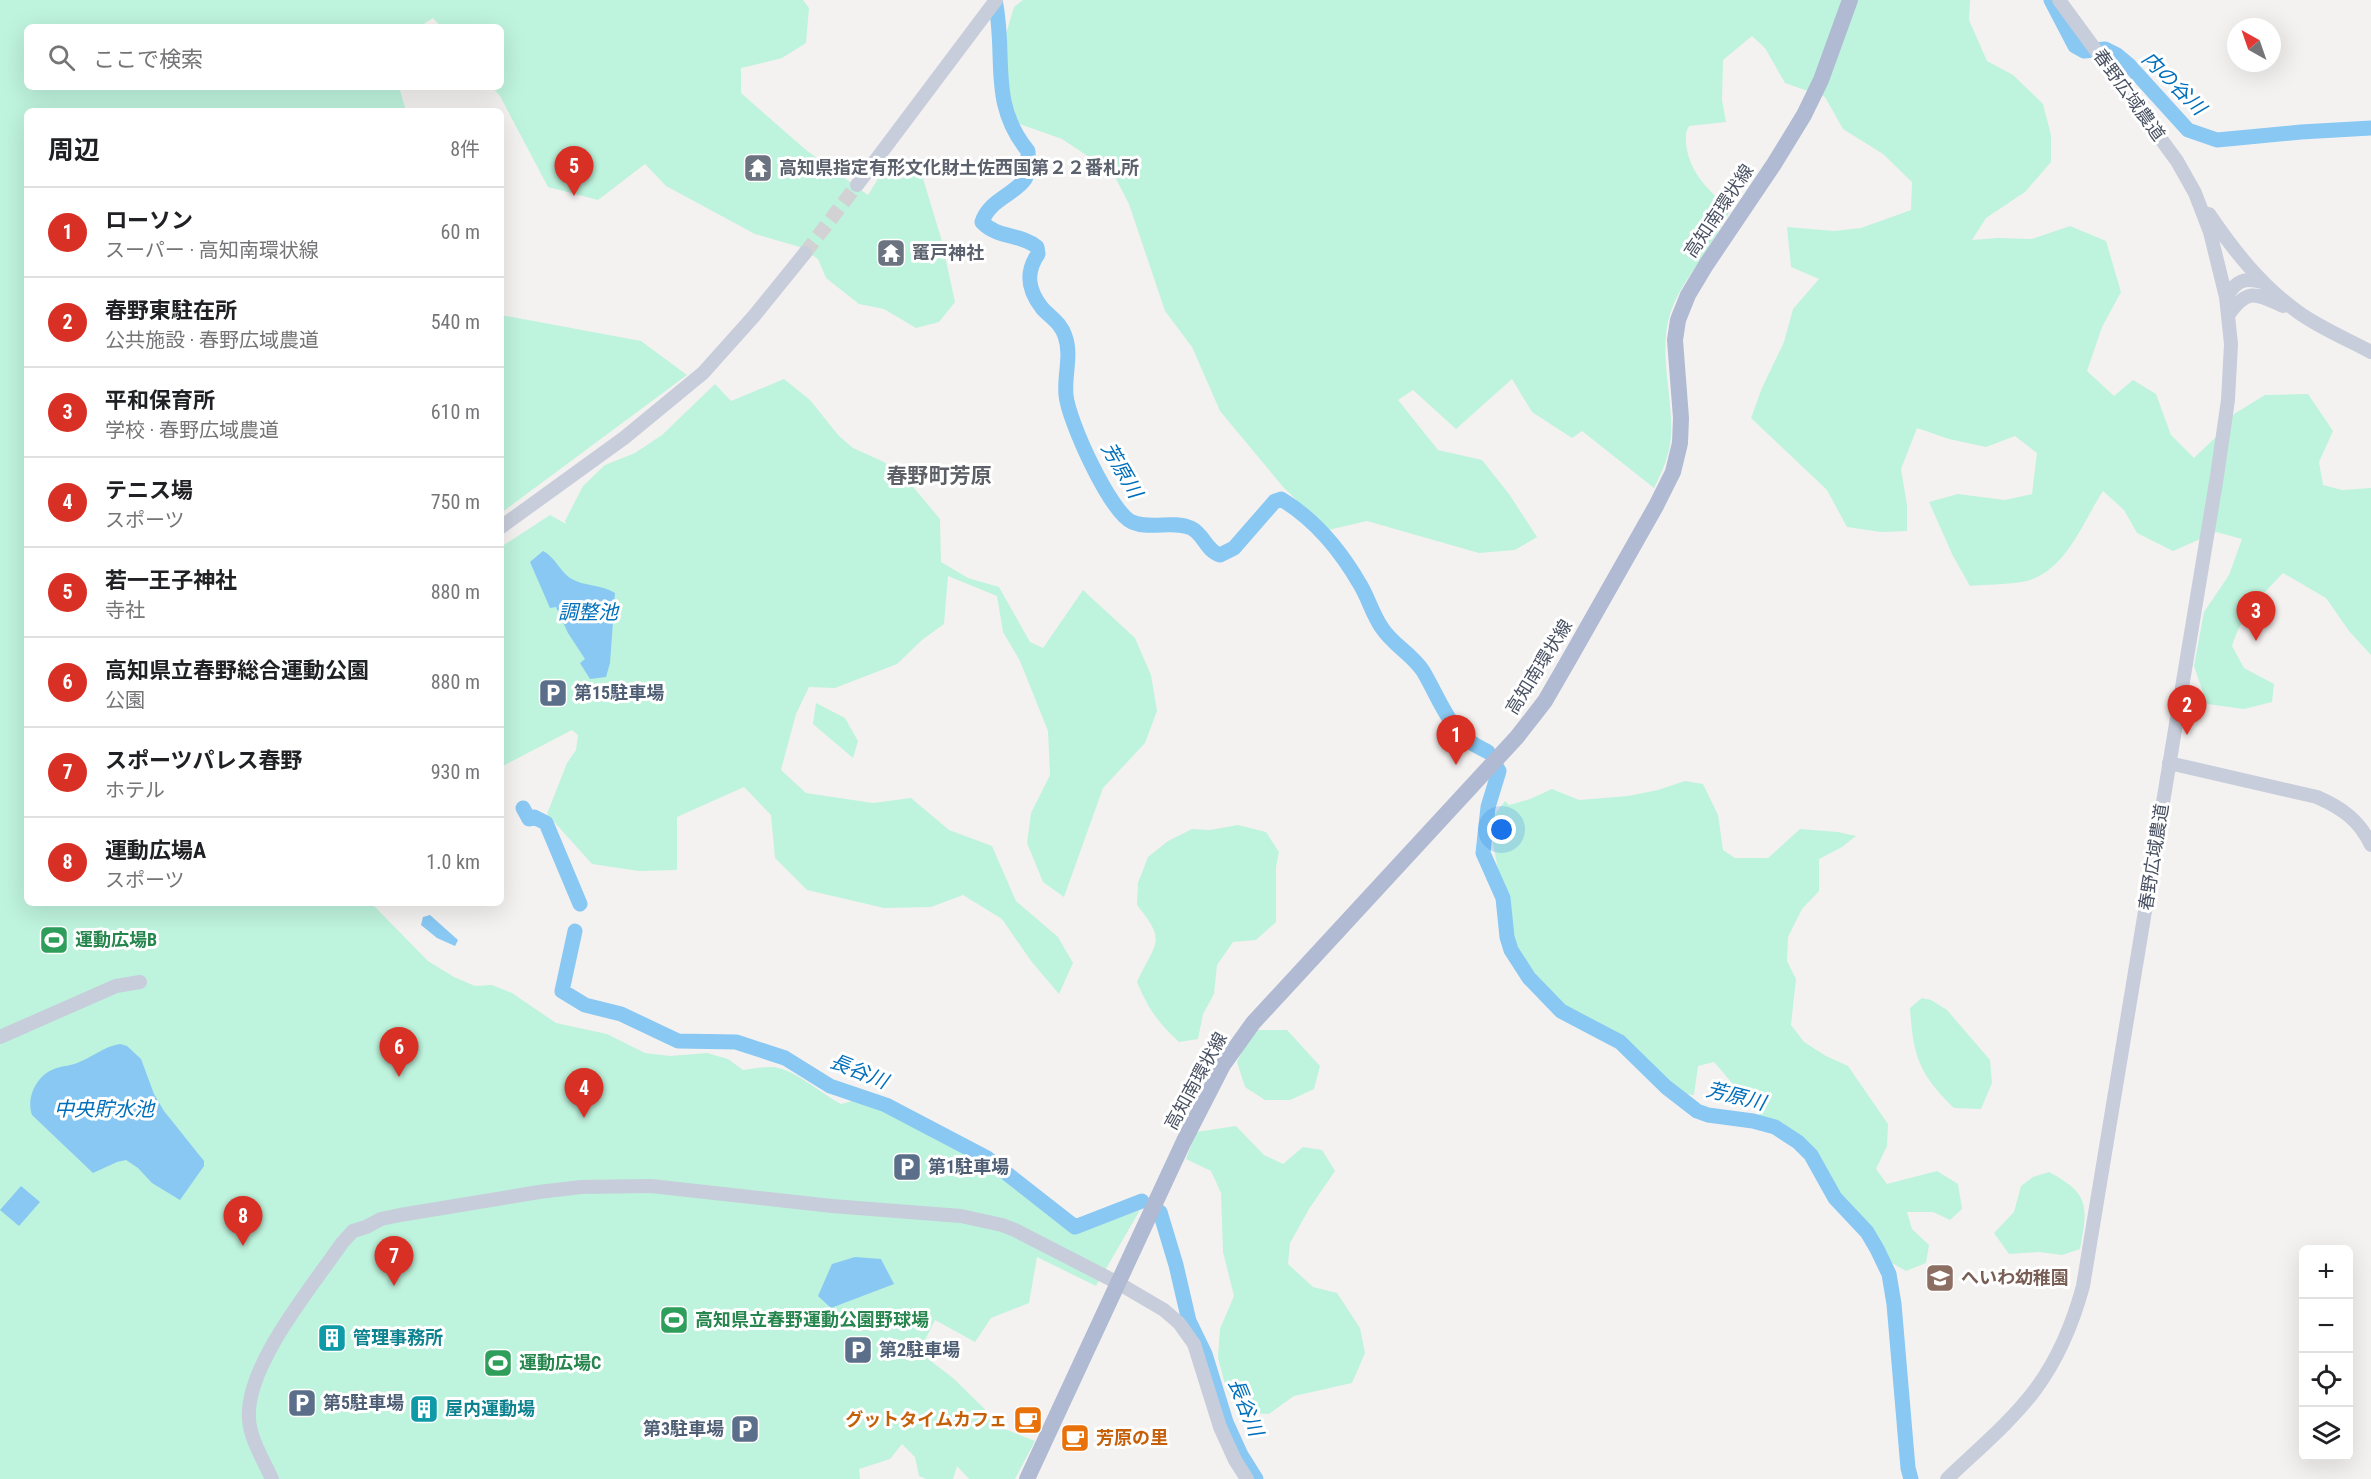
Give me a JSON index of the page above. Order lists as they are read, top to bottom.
{
  "streets": {
    "main road": ["高知南環状線"],
    "street": ["春野広域農道"]
  },
  "districts": ["春野町芳原"],
  "water": [
    "内の谷川",
    "芳原川",
    "調整池",
    "長谷川",
    "中央貯水池"
  ],
  "places": {
    "temple": ["高知県指定有形文化財土佐西国第２２番札所", "竃戸神社"],
    "parking": [
      "第15駐車場",
      "第1駐車場",
      "第2駐車場",
      "第5駐車場",
      "第3駐車場"
    ],
    "sports": ["運動広場B", "高知県立春野運動公園野球場", "運動広場C"],
    "school or university": ["へいわ幼稚園"],
    "building": ["管理事務所", "屋内運動場"],
    "cafe": ["グットタイムカフェ", "芳原の里"]
  },
  "north": "top left",
  "page": {
    "search": "ここで検索",
    "heading": ["周辺", "8件"],
    "pins": [
      "5",
      "3",
      "2",
      "1",
      "6",
      "4",
      "8",
      "7"
    ],
    "list": [
      {
        "mark": "1",
        "name": "ローソン",
        "note": "スーパー · 高知南環状線",
        "value": "60 m"
      },
      {
        "mark": "2",
        "name": "春野東駐在所",
        "note": "公共施設 · 春野広域農道",
        "value": "540 m"
      },
      {
        "mark": "3",
        "name": "平和保育所",
        "note": "学校 · 春野広域農道",
        "value": "610 m"
      },
      {
        "mark": "4",
        "name": "テニス場",
        "note": "スポーツ",
        "value": "750 m"
      },
      {
        "mark": "5",
        "name": "若一王子神社",
        "note": "寺社",
        "value": "880 m"
      },
      {
        "mark": "6",
        "name": "高知県立春野総合運動公園",
        "note": "公園",
        "value": "880 m"
      },
      {
        "mark": "7",
        "name": "スポーツパレス春野",
        "note": "ホテル",
        "value": "930 m"
      },
      {
        "mark": "8",
        "name": "運動広場A",
        "note": "スポーツ",
        "value": "1.0 km"
      }
    ],
    "map_buttons": ["+", "−"]
  }
}
